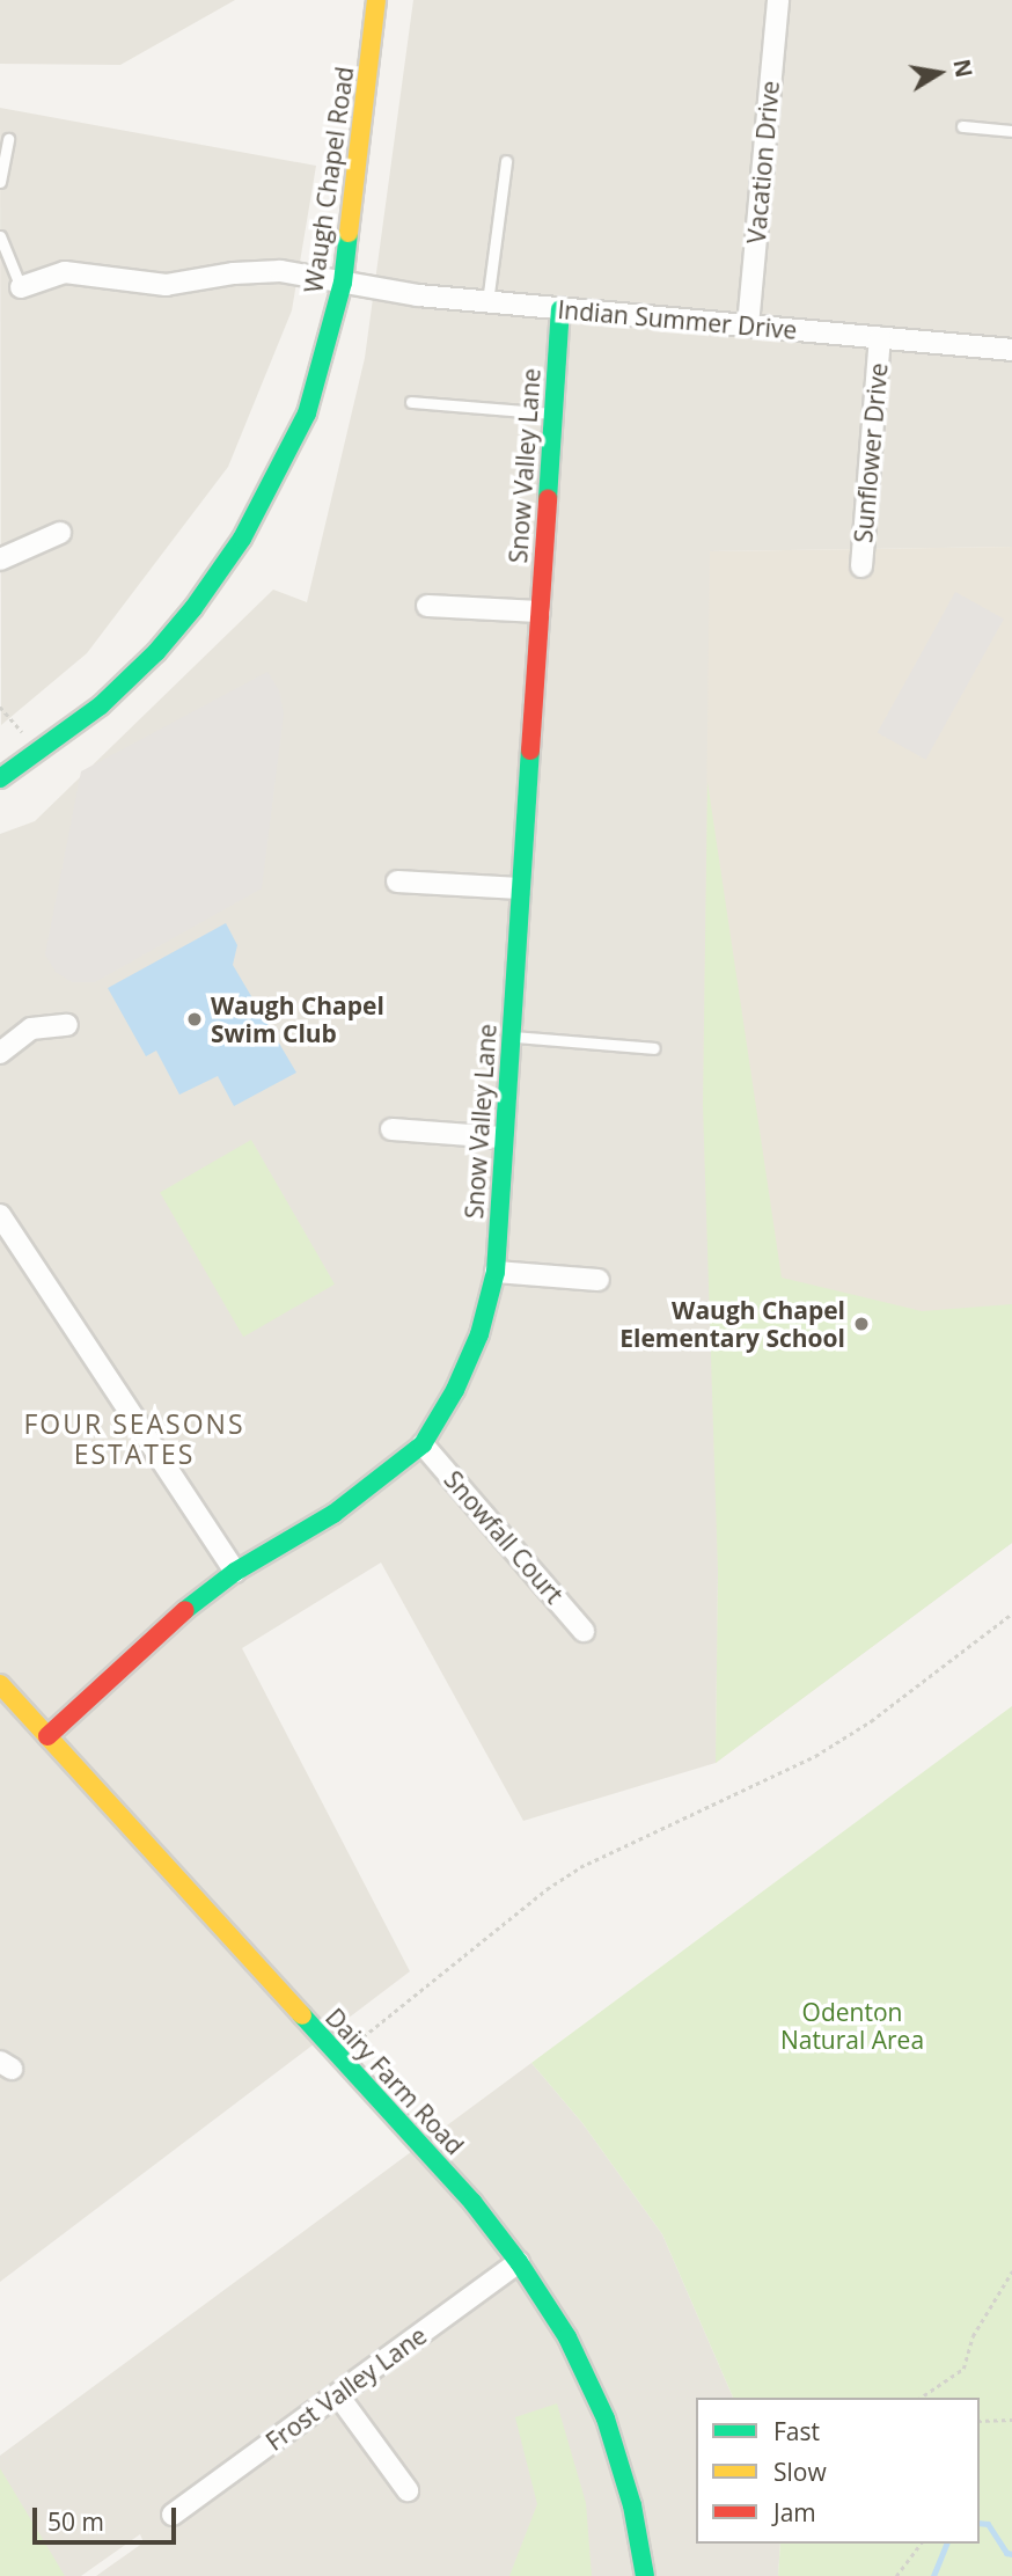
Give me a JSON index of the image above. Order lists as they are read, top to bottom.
{
  "streets": {
    "street": [
      "Vacation Drive",
      "Waugh Chapel Road",
      "Indian Summer Drive",
      "Sunflower Drive",
      "Snow Valley Lane",
      "Snowfall Court",
      "Dairy Farm Road",
      "Frost Valley Lane"
    ]
  },
  "crossings": [
    ["Vacation Drive", "Indian Summer Drive"],
    ["Waugh Chapel Road", "Indian Summer Drive"],
    ["Indian Summer Drive", "Sunflower Drive"],
    ["Indian Summer Drive", "Snow Valley Lane"],
    ["Snow Valley Lane", "Snowfall Court"],
    ["Snow Valley Lane", "Dairy Farm Road"],
    ["Dairy Farm Road", "Frost Valley Lane"]
  ],
  "districts": ["FOUR SEASONS ESTATES"],
  "parks": ["Odenton Natural Area"],
  "places": ["Waugh Chapel Swim Club", "Waugh Chapel Elementary School"],
  "legend": ["Fast", "Slow", "Jam"],
  "scale_bar": "50 m",
  "north": "right"
}
